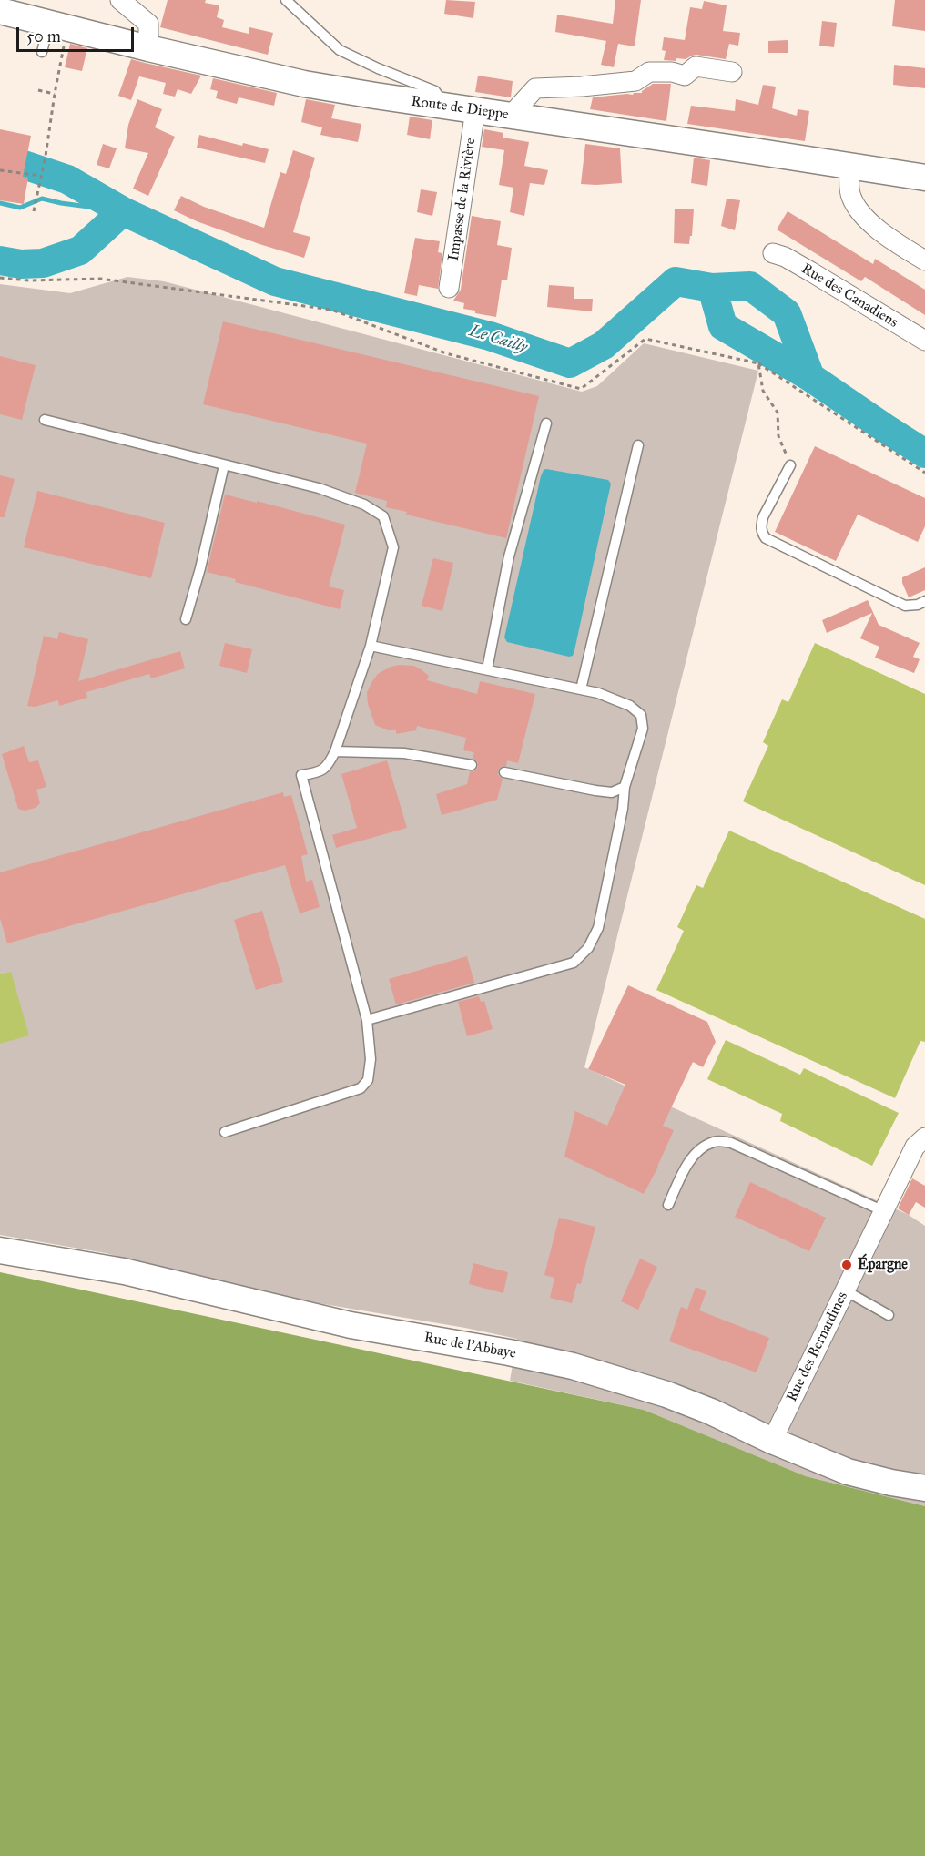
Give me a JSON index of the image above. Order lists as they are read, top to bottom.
{
  "streets": {
    "street": [
      "Route de Dieppe",
      "Impasse de la Rivière",
      "Rue des Canadiens",
      "Rue de l'Abbaye",
      "Rue des Bernardines"
    ]
  },
  "crossings": [
    ["Route de Dieppe", "Impasse de la Rivière"],
    ["Rue de l'Abbaye", "Rue des Bernardines"]
  ],
  "water": ["Le Cailly"],
  "places": ["Épargne"],
  "scale_bar": "50 m"
}
